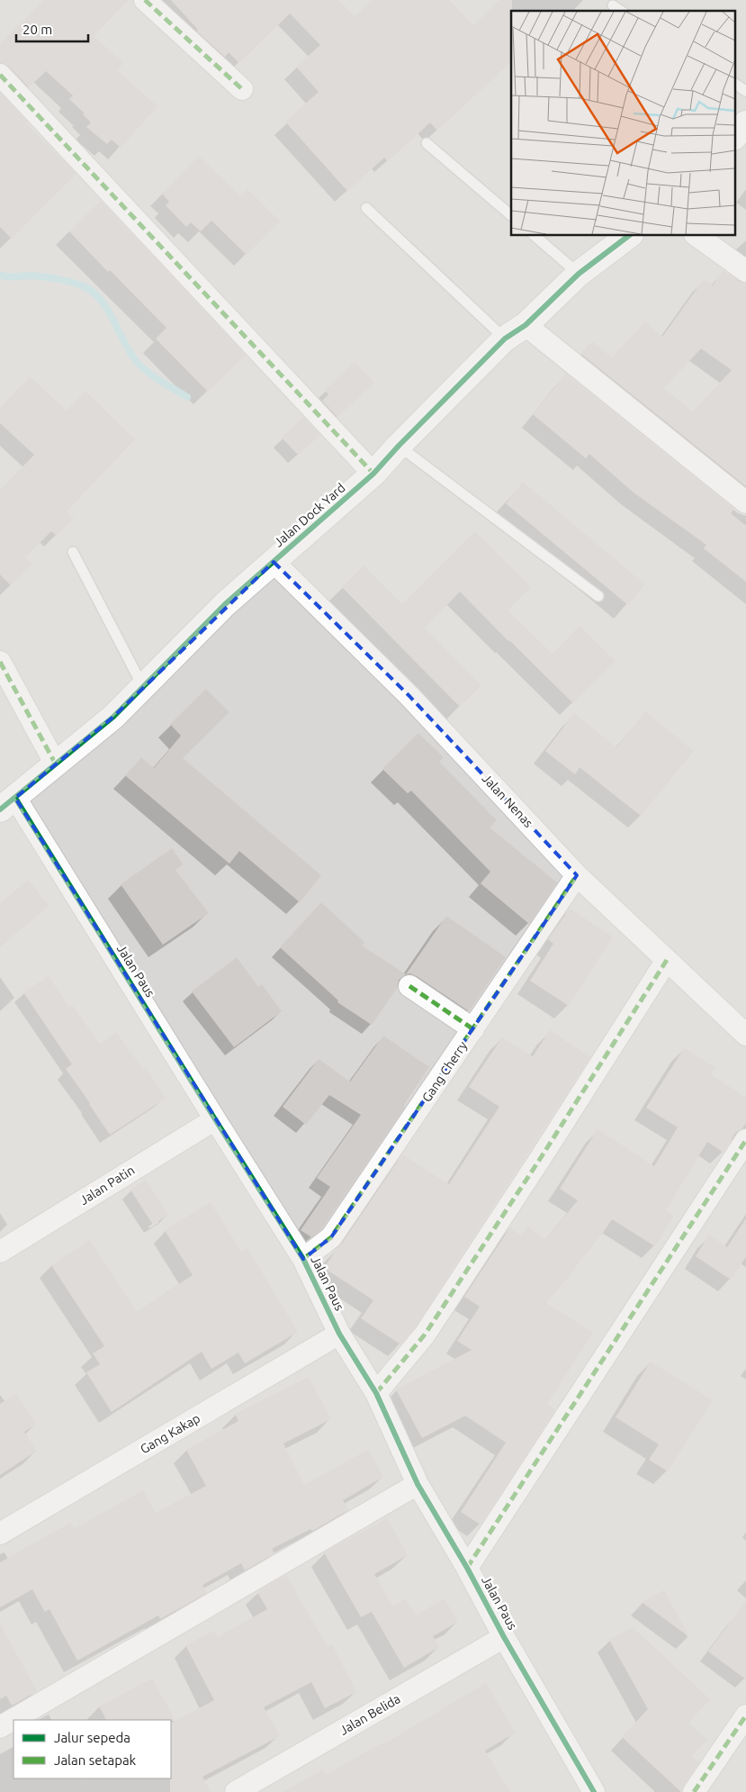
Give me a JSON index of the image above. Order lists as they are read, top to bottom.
{
  "streets": {
    "street": [
      "Jalan Dock Yard",
      "Jalan Nenas",
      "Jalan Paus",
      "Gang Cherry",
      "Jalan Patin",
      "Gang Kakap",
      "Jalan Belida"
    ]
  },
  "crossings": [
    ["Jalan Dock Yard", "Jalan Nenas"],
    ["Jalan Dock Yard", "Jalan Paus"],
    ["Jalan Nenas", "Gang Cherry"],
    ["Jalan Paus", "Gang Cherry"],
    ["Jalan Paus", "Jalan Patin"],
    ["Jalan Paus", "Gang Kakap"],
    ["Jalan Paus", "Jalan Belida"]
  ],
  "legend": ["Jalur sepeda", "Jalan setapak"],
  "scale_bar": "20 m"
}
